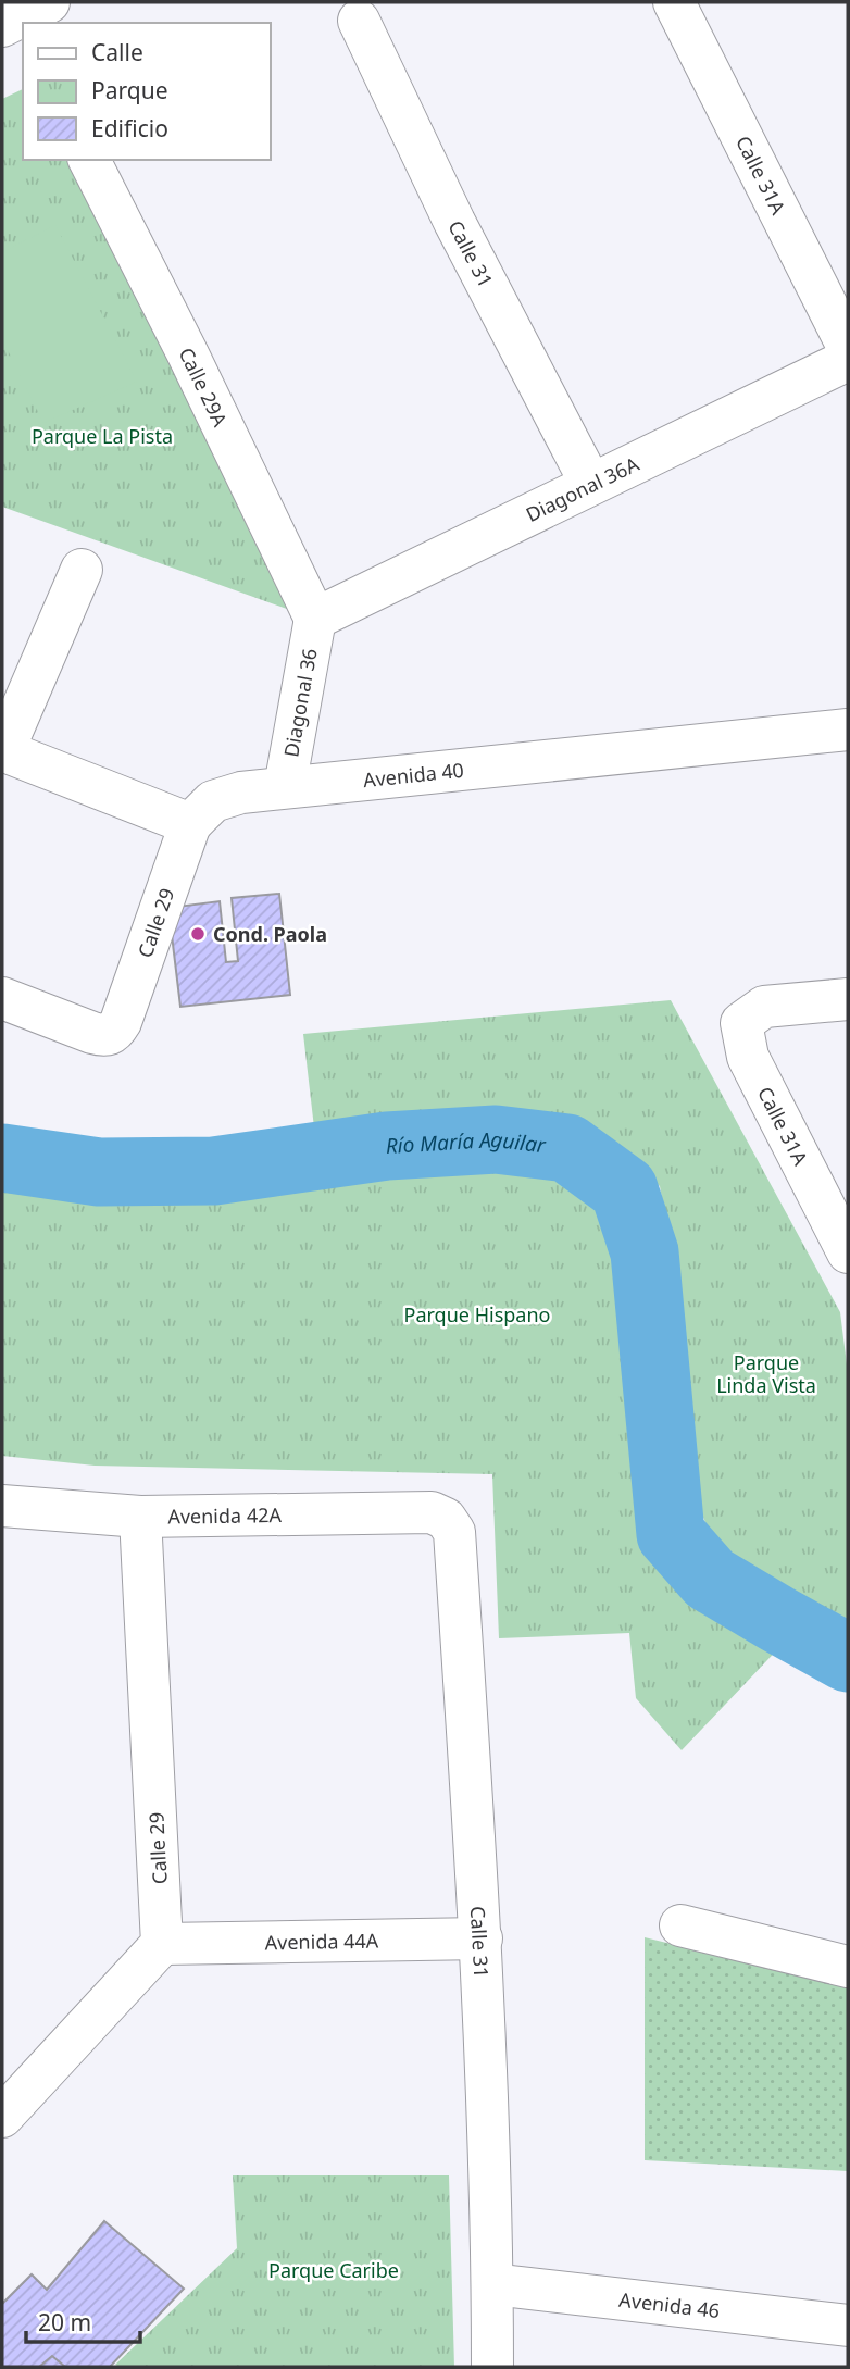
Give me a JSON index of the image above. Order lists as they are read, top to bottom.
{
  "streets": {
    "main road": [
      "Calle 31A",
      "Calle 31",
      "Calle 29A",
      "Diagonal 36A",
      "Diagonal 36",
      "Avenida 40",
      "Calle 29",
      "Avenida 42A",
      "Avenida 44A",
      "Avenida 46"
    ]
  },
  "crossings": [
    ["Calle 31", "Diagonal 36A"],
    ["Calle 31", "Avenida 42A"],
    ["Calle 31", "Avenida 44A"],
    ["Calle 31", "Avenida 46"],
    ["Calle 29A", "Diagonal 36A"],
    ["Calle 29A", "Diagonal 36"],
    ["Diagonal 36A", "Diagonal 36"],
    ["Diagonal 36", "Avenida 40"],
    ["Avenida 40", "Calle 29"],
    ["Calle 29", "Avenida 42A"],
    ["Calle 29", "Avenida 44A"]
  ],
  "water": ["Río María Aguilar"],
  "parks": [
    "Parque La Pista",
    "Parque Hispano",
    "Parque Linda Vista",
    "Parque Caribe"
  ],
  "places": ["Cond. Paola"],
  "legend": ["Calle", "Parque", "Edificio"],
  "scale_bar": "20 m"
}
